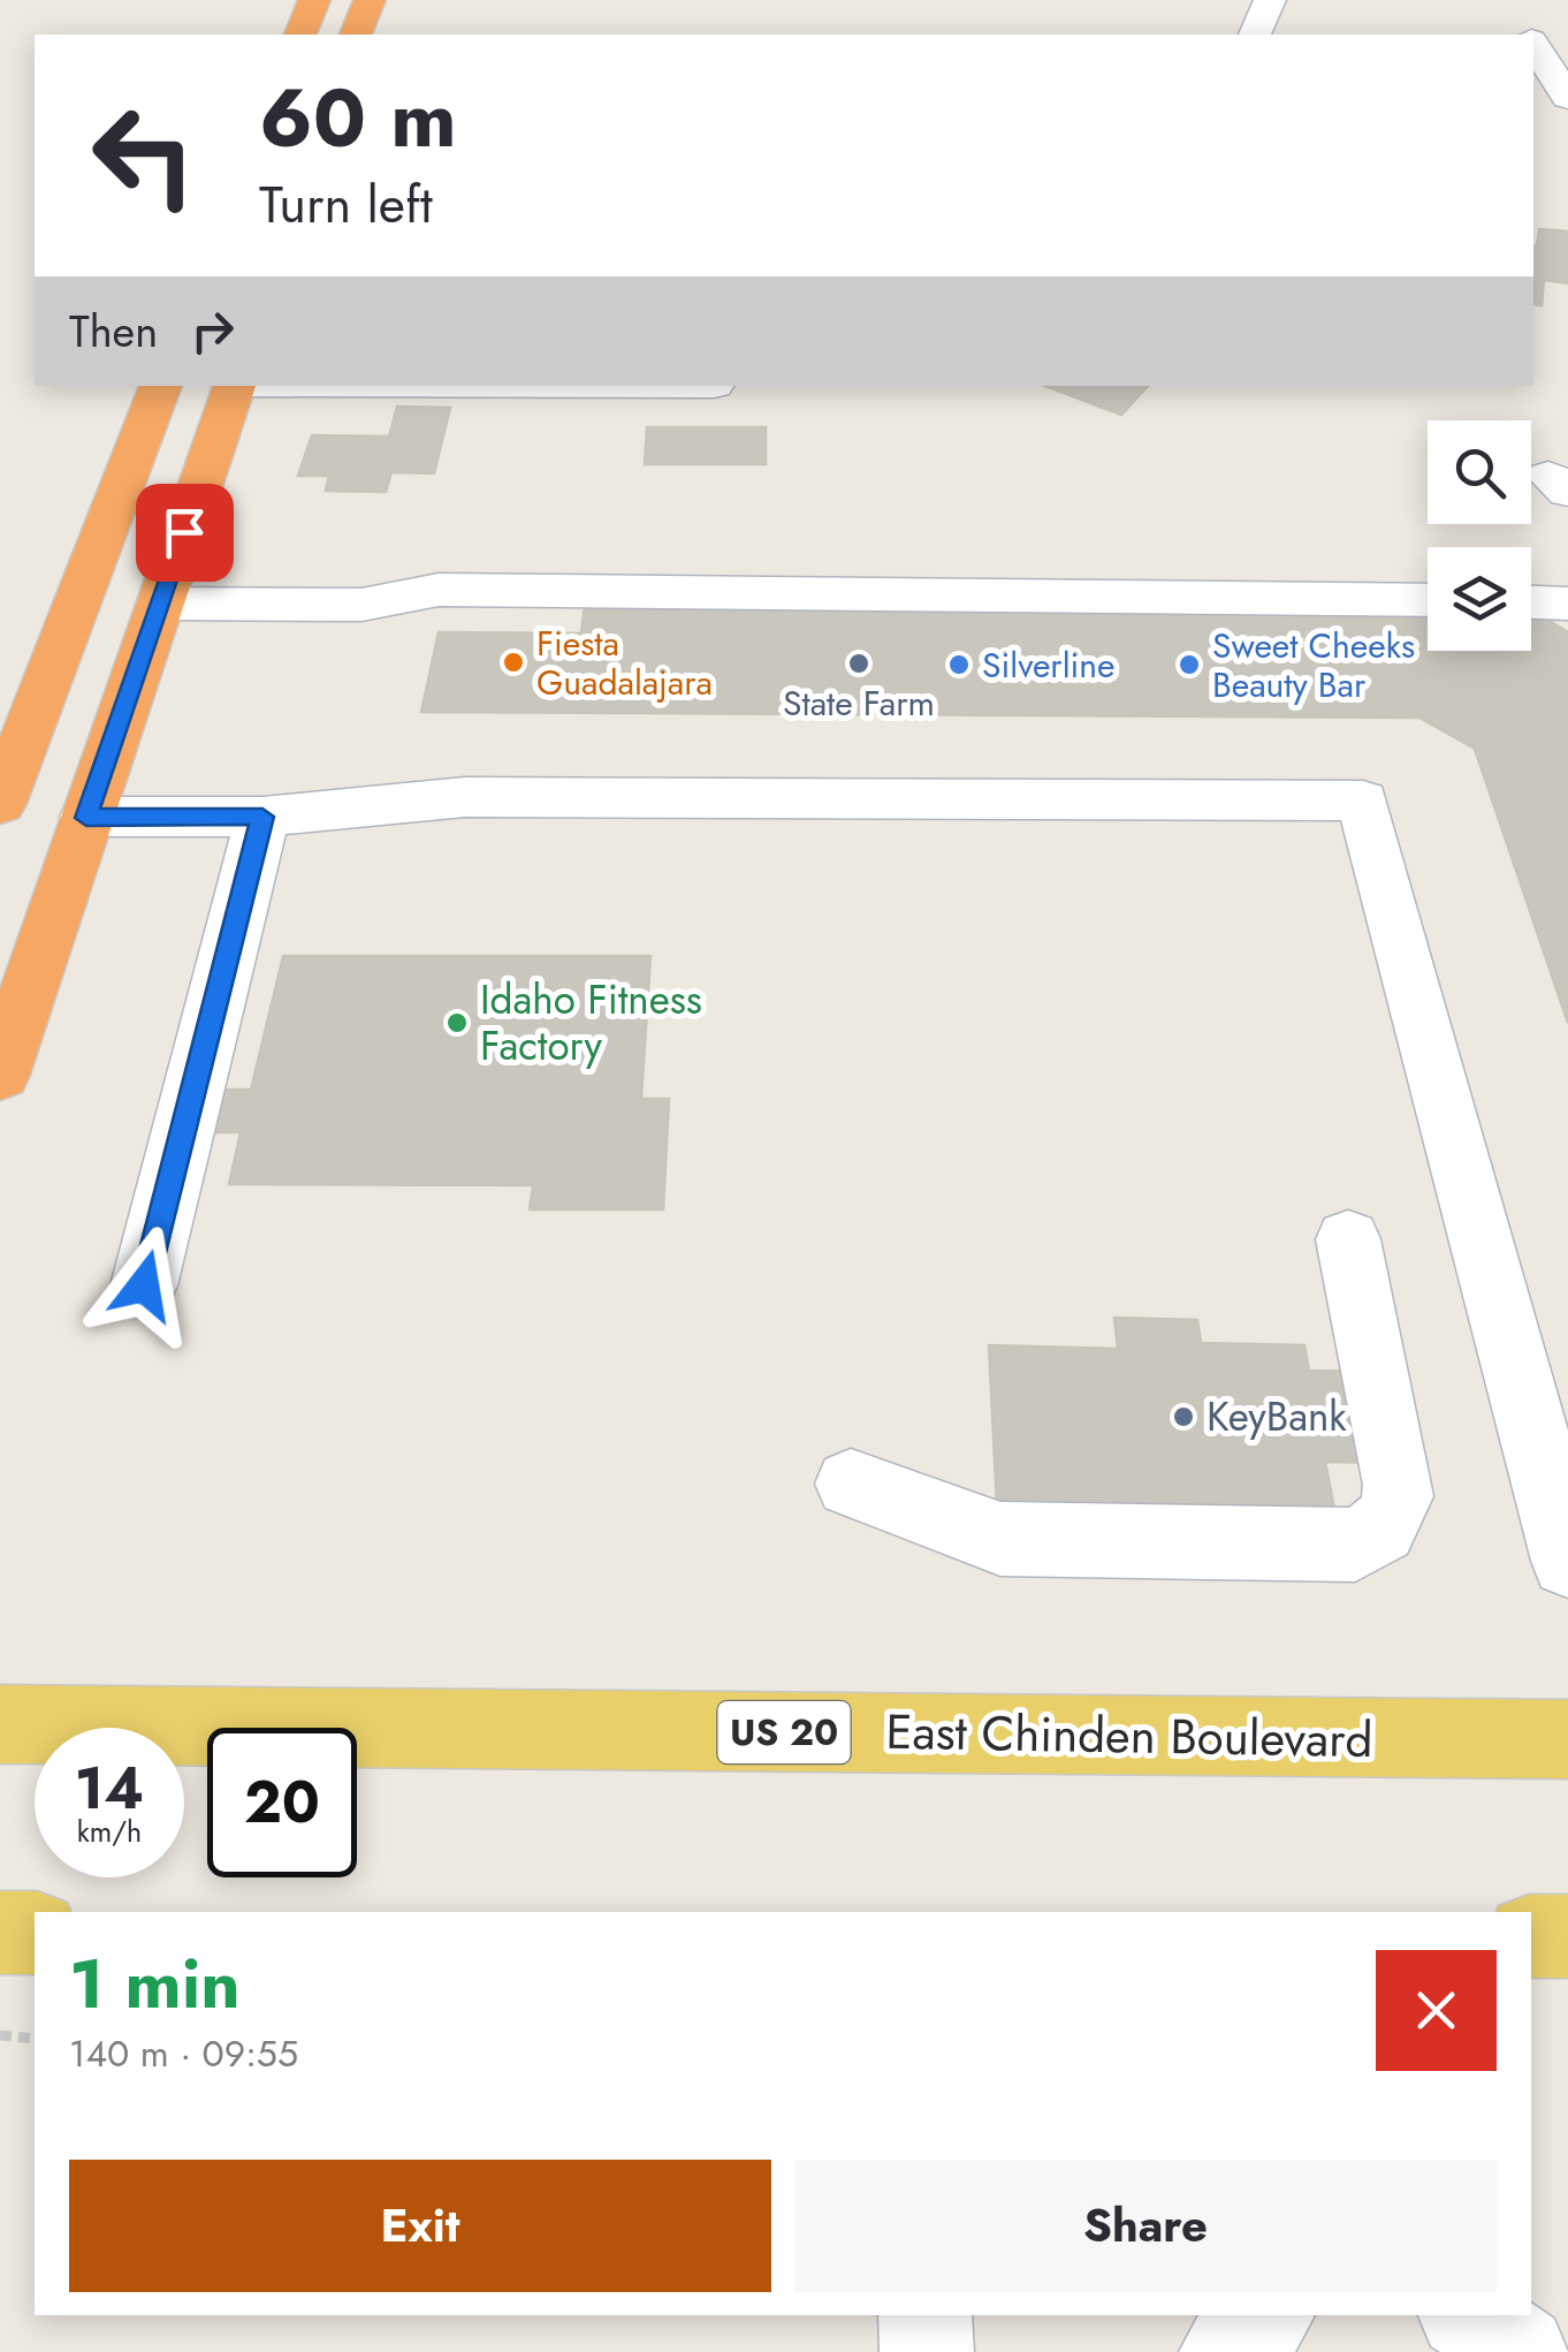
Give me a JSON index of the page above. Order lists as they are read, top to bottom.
{
  "streets": {
    "main road": ["US 20", "East Chinden Boulevard"]
  },
  "places": [
    "Fiesta Guadalajara",
    "State Farm",
    "Silverline",
    "Sweet Cheeks Beauty Bar",
    "Idaho Fitness Factory",
    "KeyBank"
  ],
  "page": {
    "turn": ["60 m", "Turn left"],
    "then": "Then",
    "speed": "14 km/h",
    "limit": "20",
    "heading": ["1 min", "140 m · 09:55"],
    "buttons": ["Exit", "Share"]
  }
}
